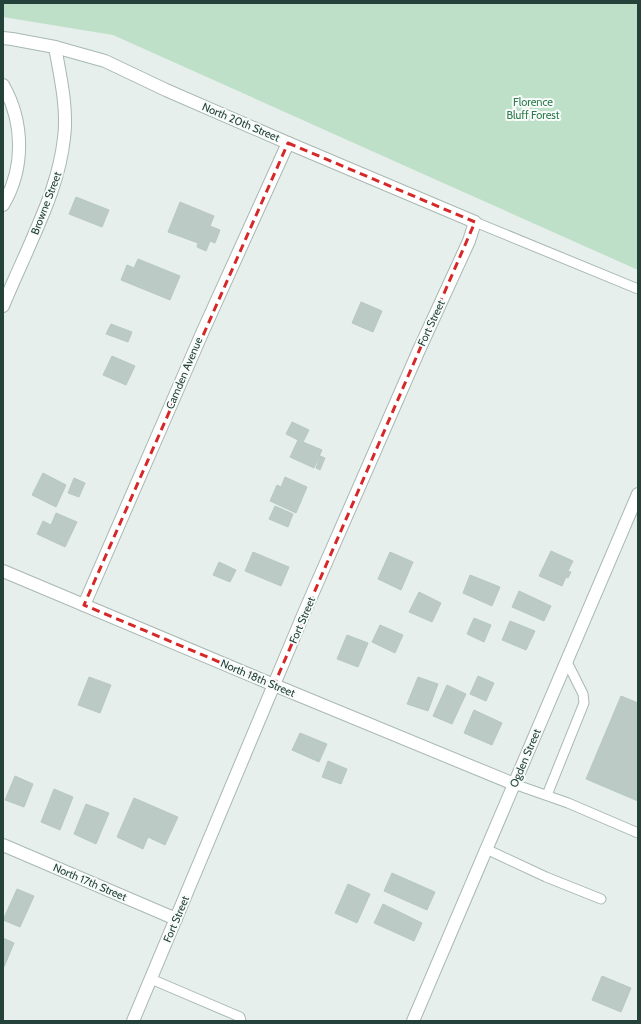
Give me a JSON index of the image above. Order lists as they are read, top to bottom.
{
  "streets": {
    "street": [
      "North 20th Street",
      "Browne Street",
      "Fort Street",
      "Camden Avenue",
      "North 18th Street",
      "Ogden Street",
      "North 17th Street"
    ]
  },
  "crossings": [
    ["North 20th Street", "Browne Street"],
    ["North 20th Street", "Fort Street"],
    ["North 20th Street", "Camden Avenue"],
    ["Fort Street", "North 18th Street"],
    ["Fort Street", "North 17th Street"],
    ["Camden Avenue", "North 18th Street"],
    ["North 18th Street", "Ogden Street"]
  ],
  "parks": ["Florence Bluff Forest"]
}
